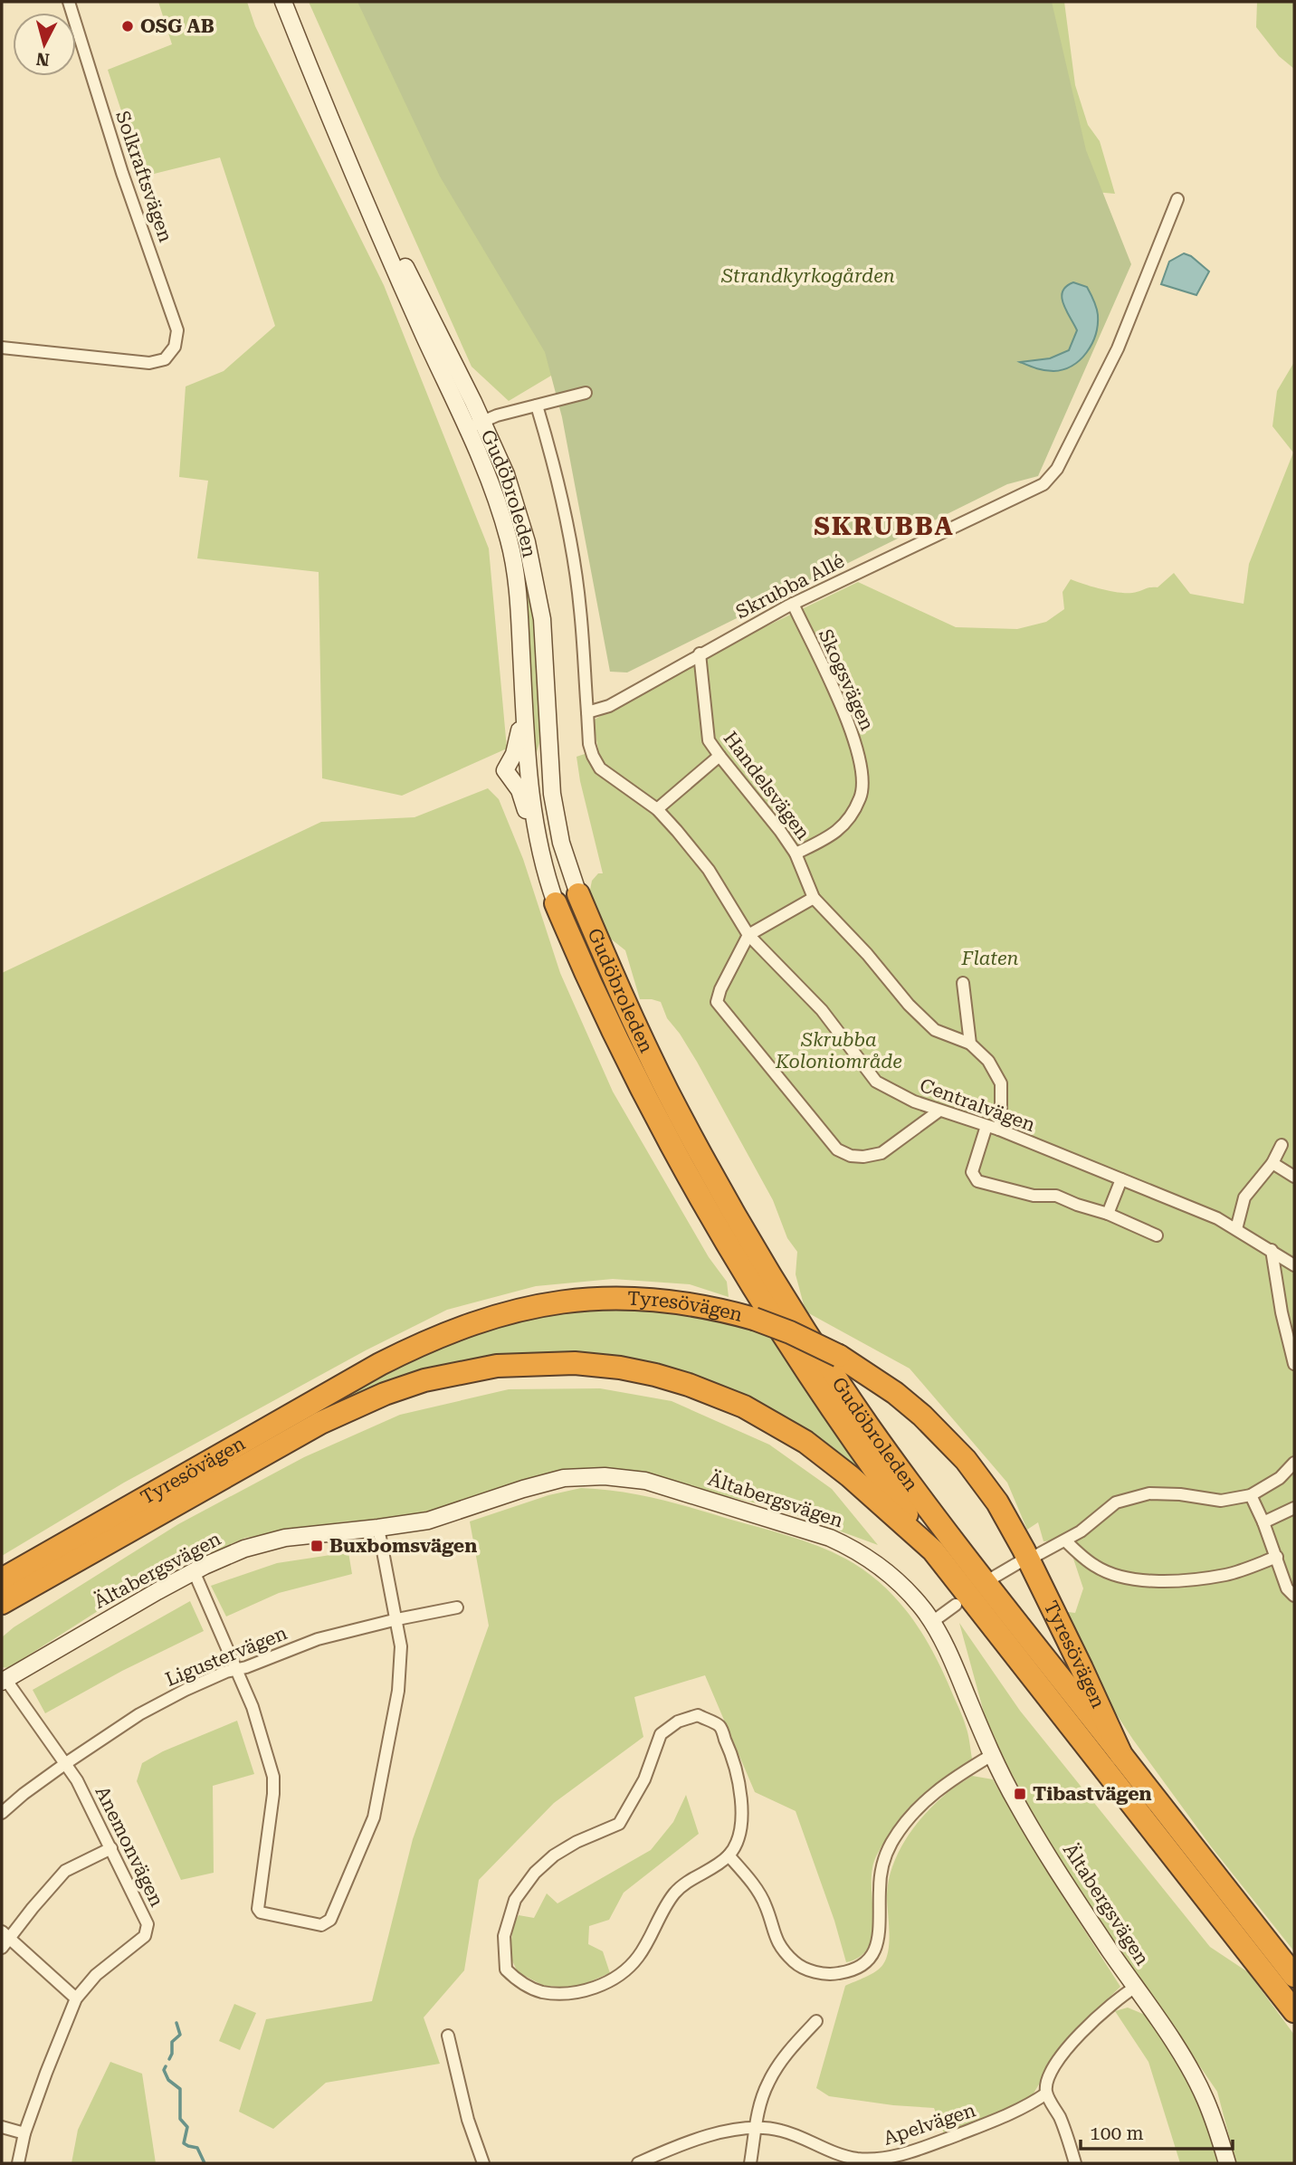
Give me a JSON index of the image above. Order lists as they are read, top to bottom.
{
  "streets": {
    "highway": ["Gudöbroleden", "Tyresövägen"],
    "main road": ["Ältabergsvägen"],
    "street": [
      "Solkraftsvägen",
      "Skrubba Allé",
      "Skogsvägen",
      "Handelsvägen",
      "Centralvägen",
      "Ligustervägen",
      "Anemonvägen",
      "Apelvägen"
    ]
  },
  "crossings": [
    ["Gudöbroleden", "Tyresövägen"],
    ["Skrubba Allé", "Skogsvägen"],
    ["Skrubba Allé", "Handelsvägen"],
    ["Skrubba Allé", "Centralvägen"],
    ["Skogsvägen", "Handelsvägen"],
    ["Ältabergsvägen", "Anemonvägen"],
    ["Ligustervägen", "Anemonvägen"]
  ],
  "districts": ["SKRUBBA"],
  "parks": ["Strandkyrkogården", "Flaten", "Skrubba Koloniområde"],
  "places": {
    "other": ["OSG AB"],
    "transit": ["Buxbomsvägen", "Tibastvägen"]
  },
  "scale_bar": "100 m",
  "north": "bottom"
}
